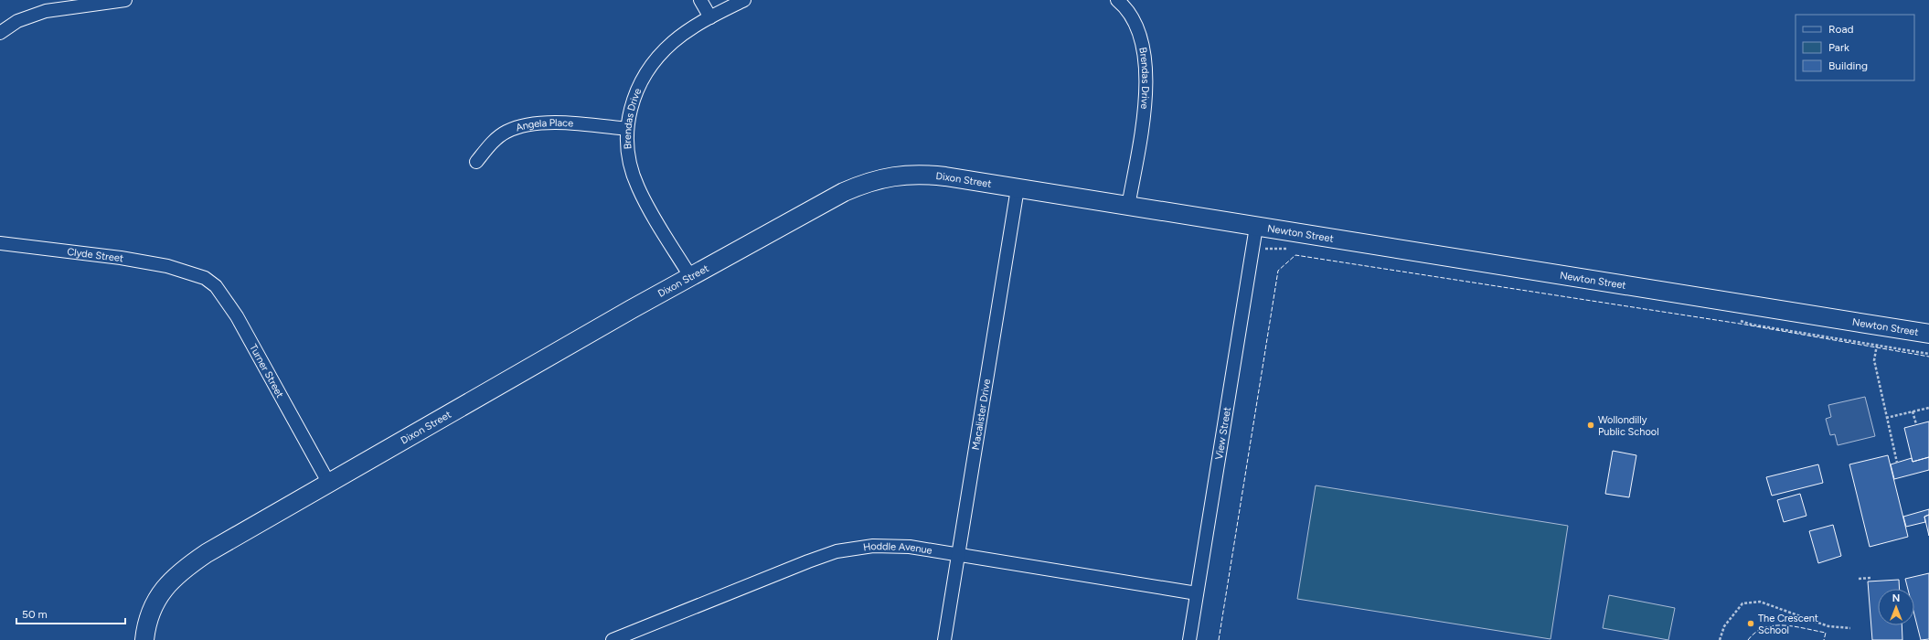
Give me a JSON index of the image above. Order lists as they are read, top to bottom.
{
  "streets": {
    "street": [
      "Brendas Drive",
      "Angela Place",
      "Dixon Street",
      "Newton Street",
      "Clyde Street",
      "Turner Street",
      "Macalister Drive",
      "View Street",
      "Hoddle Avenue"
    ]
  },
  "crossings": [
    ["Brendas Drive", "Angela Place"],
    ["Brendas Drive", "Dixon Street"],
    ["Dixon Street", "Newton Street"],
    ["Dixon Street", "Turner Street"],
    ["Dixon Street", "Macalister Drive"],
    ["Dixon Street", "View Street"],
    ["Newton Street", "View Street"],
    ["Clyde Street", "Turner Street"],
    ["Macalister Drive", "Hoddle Avenue"],
    ["View Street", "Hoddle Avenue"]
  ],
  "places": ["Wollondilly Public School", "The Crescent School"],
  "legend": ["Road", "Park", "Building"],
  "scale_bar": "50 m",
  "north": "top"
}
